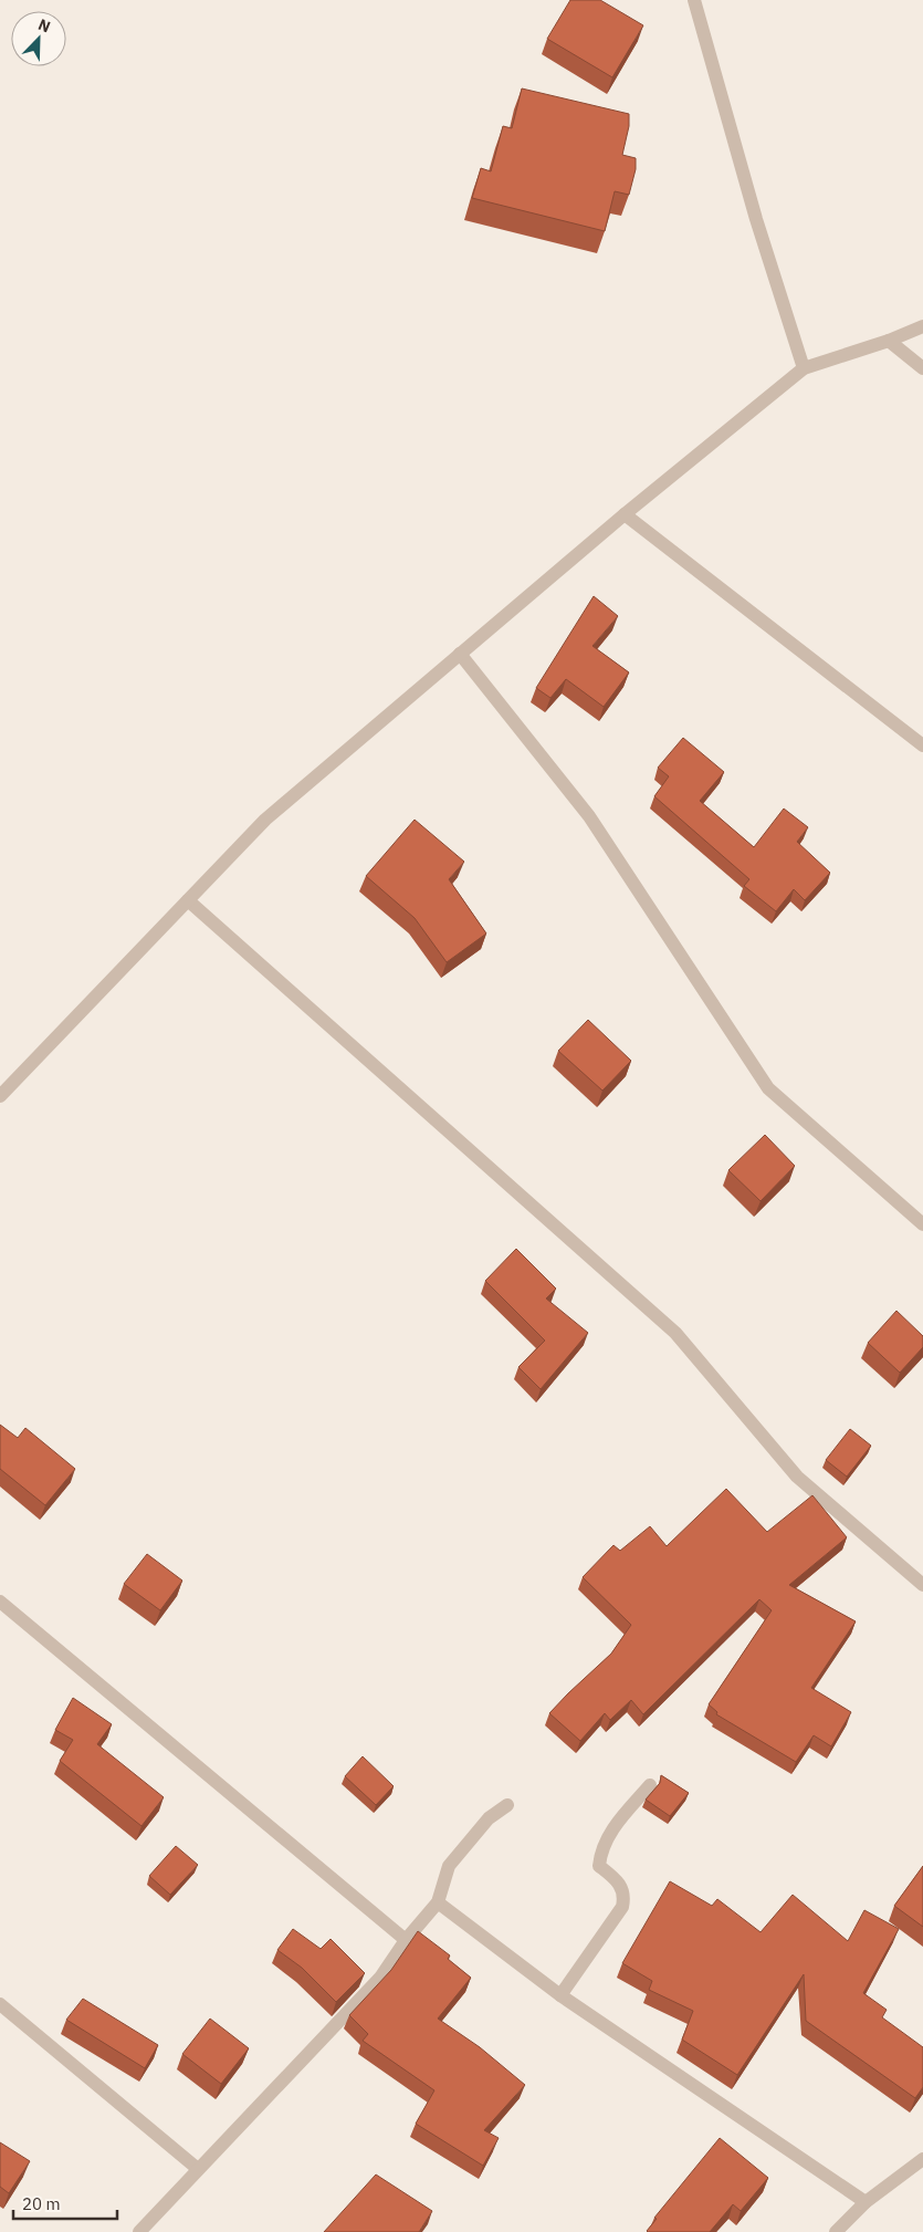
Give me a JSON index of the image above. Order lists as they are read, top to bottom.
{
  "scale_bar": "20 m",
  "north": "top right"
}
